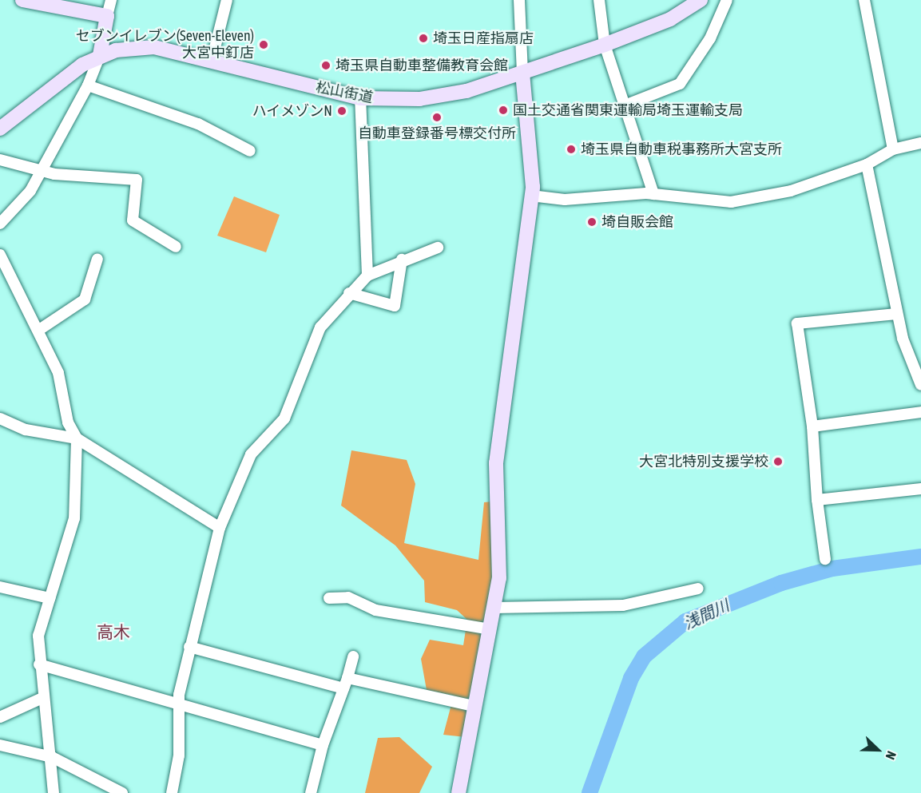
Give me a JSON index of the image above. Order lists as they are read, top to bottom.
{
  "streets": {
    "street": ["松山街道"]
  },
  "districts": ["高木"],
  "water": ["浅間川"],
  "places": [
    "埼玉日産指扇店",
    "セブンイレブン(Seven-Eleven) 大宮中釘店",
    "埼玉県自動車整備教育会館",
    "国土交通省関東運輸局埼玉運輸支局",
    "ハイメゾンN",
    "自動車登録番号標交付所",
    "埼玉県自動車税事務所大宮支所",
    "埼自販会館",
    "大宮北特別支援学校"
  ],
  "north": "bottom right"
}
